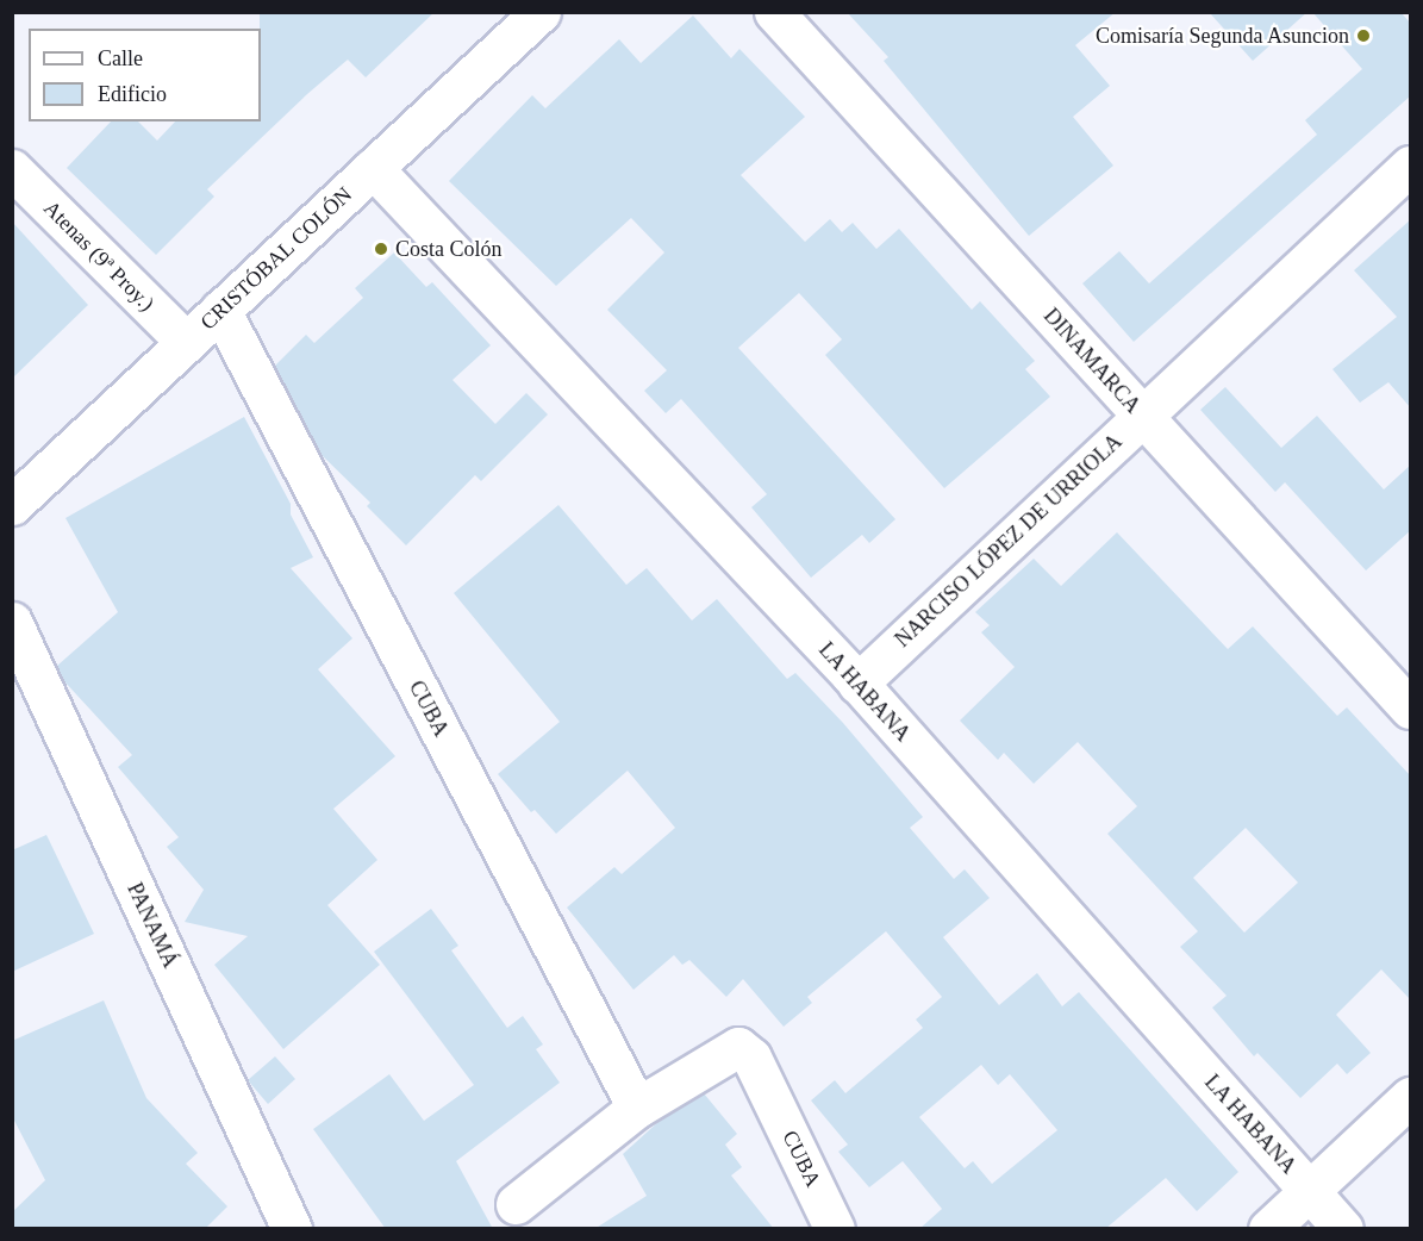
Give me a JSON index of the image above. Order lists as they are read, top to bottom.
{
  "streets": {
    "street": [
      "Atenas (9ª Proy.)",
      "CRISTÓBAL COLÓN",
      "DINAMARCA",
      "NARCISO LÓPEZ DE URRIOLA",
      "LA HABANA",
      "CUBA",
      "PANAMÁ"
    ]
  },
  "crossings": [
    ["Atenas (9ª Proy.)", "CRISTÓBAL COLÓN"],
    ["CRISTÓBAL COLÓN", "LA HABANA"],
    ["CRISTÓBAL COLÓN", "CUBA"],
    ["DINAMARCA", "NARCISO LÓPEZ DE URRIOLA"],
    ["NARCISO LÓPEZ DE URRIOLA", "LA HABANA"]
  ],
  "places": ["Comisaría Segunda Asuncion", "Costa Colón"],
  "legend": ["Calle", "Edificio"]
}
